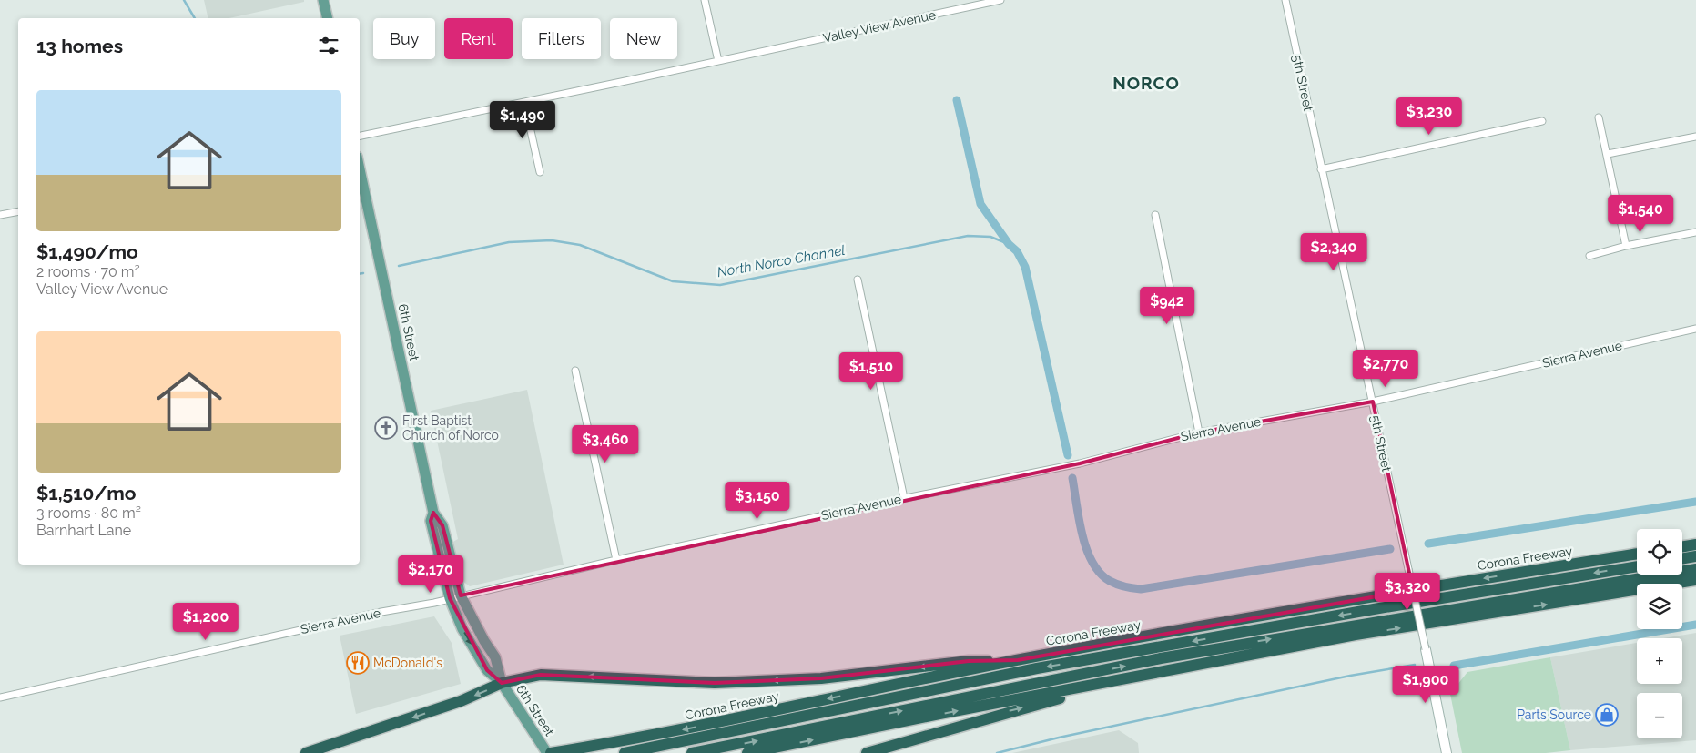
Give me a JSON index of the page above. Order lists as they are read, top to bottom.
{
  "streets": {
    "highway": ["Corona Freeway"],
    "main road": ["6th Street"],
    "street": ["Valley View Avenue", "5th Street", "Sierra Avenue"]
  },
  "crossings": [
    ["5th Street", "Sierra Avenue"],
    ["6th Street", "Sierra Avenue"],
    ["6th Street", "Corona Freeway"]
  ],
  "districts": ["NORCO"],
  "water": ["North Norco Channel"],
  "places": {
    "church": ["First Baptist Church of Norco"],
    "restaurant": ["McDonald's"],
    "shop": ["Parts Source"]
  },
  "page": {
    "chip": [
      "Buy",
      "Rent",
      "Filters",
      "New"
    ],
    "heading": "13 homes",
    "list": [
      {
        "name": "$1,490/mo",
        "note": "2 rooms · 70 m² · Valley View Avenue"
      },
      {
        "name": "$1,510/mo",
        "note": "3 rooms · 80 m² · Barnhart Lane"
      }
    ],
    "price": [
      "$3,230",
      "$1,490",
      "$1,540",
      "$2,340",
      "$942",
      "$2,770",
      "$1,510",
      "$3,460",
      "$3,150",
      "$2,170",
      "$3,320",
      "$1,200",
      "$1,900"
    ],
    "map_buttons": ["+", "−"]
  }
}
